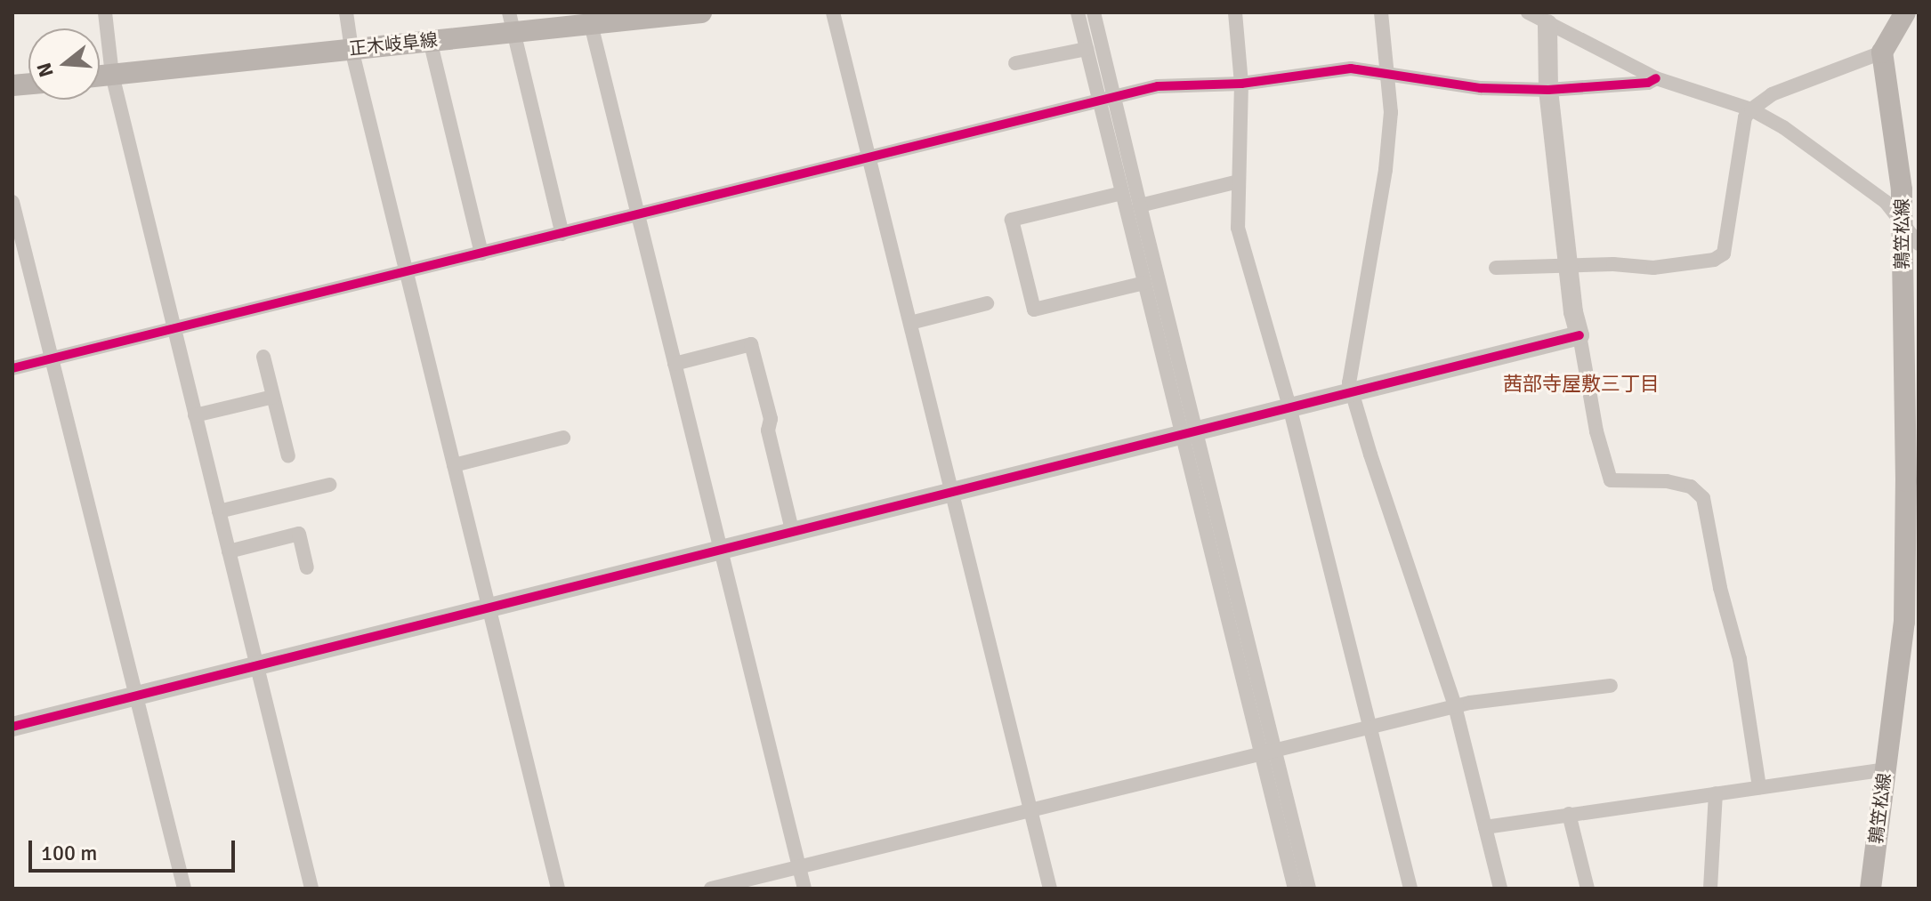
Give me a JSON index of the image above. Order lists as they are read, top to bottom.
{
  "streets": {
    "main road": ["正木岐阜線", "鶉笠松線"]
  },
  "districts": ["茜部寺屋敷三丁目"],
  "scale_bar": "100 m",
  "north": "left"
}
